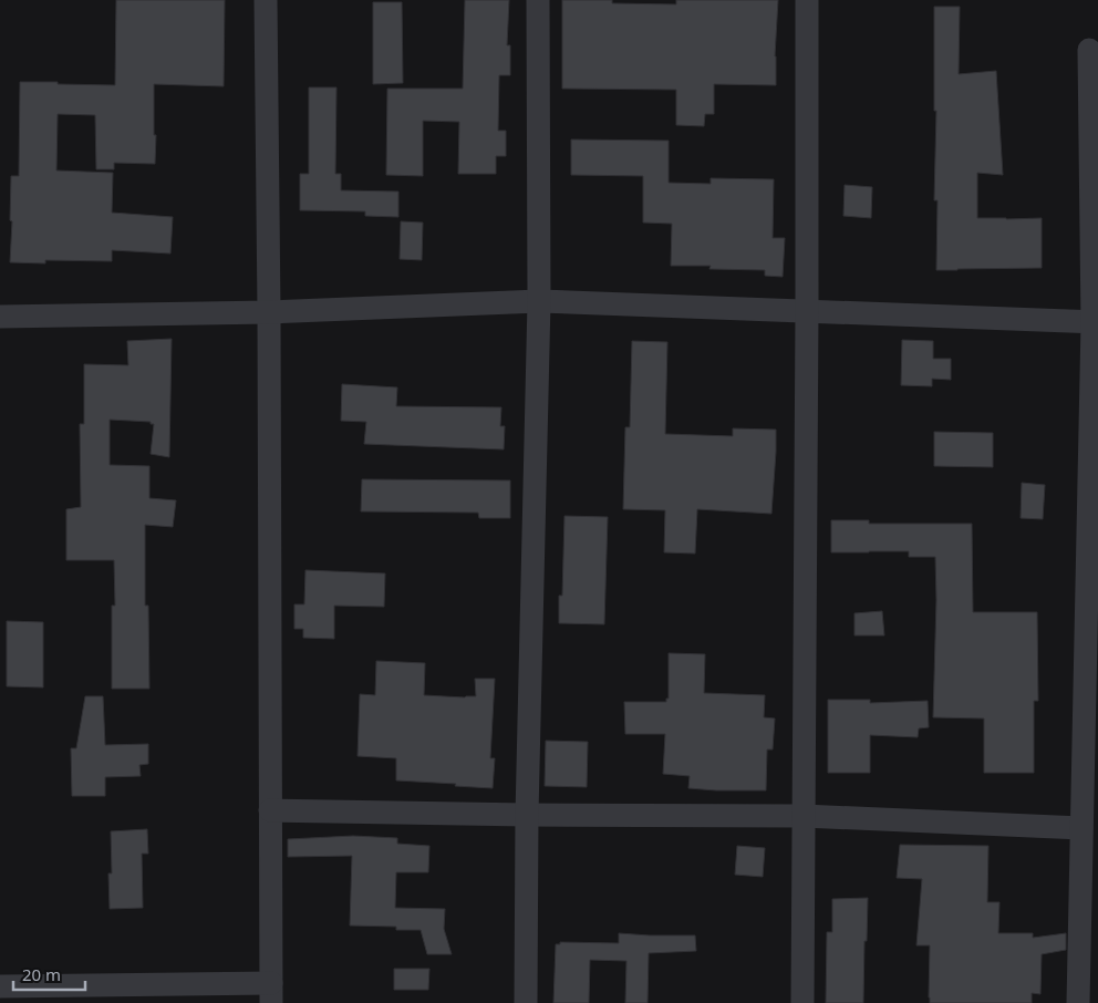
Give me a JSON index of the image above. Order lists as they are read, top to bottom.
{
  "scale_bar": "20 m"
}
